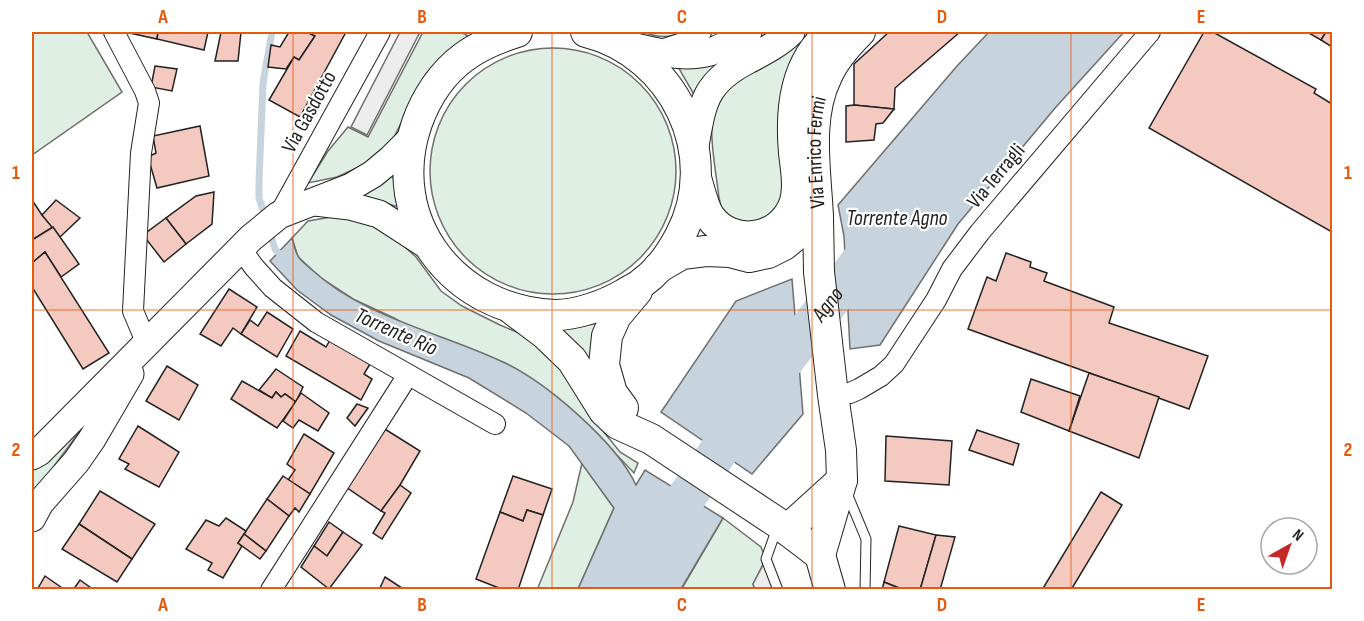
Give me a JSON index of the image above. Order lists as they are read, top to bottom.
{
  "streets": {
    "main road": ["Via Enrico Fermi"],
    "street": ["Via Gasdotto", "Via Terragli"]
  },
  "water": ["Torrente Agno", "Agno", "Torrente Rio"],
  "north": "top right",
  "grid": {
    "columns": [
      "A",
      "B",
      "C",
      "D",
      "E"
    ],
    "rows": ["1", "2"]
  }
}
